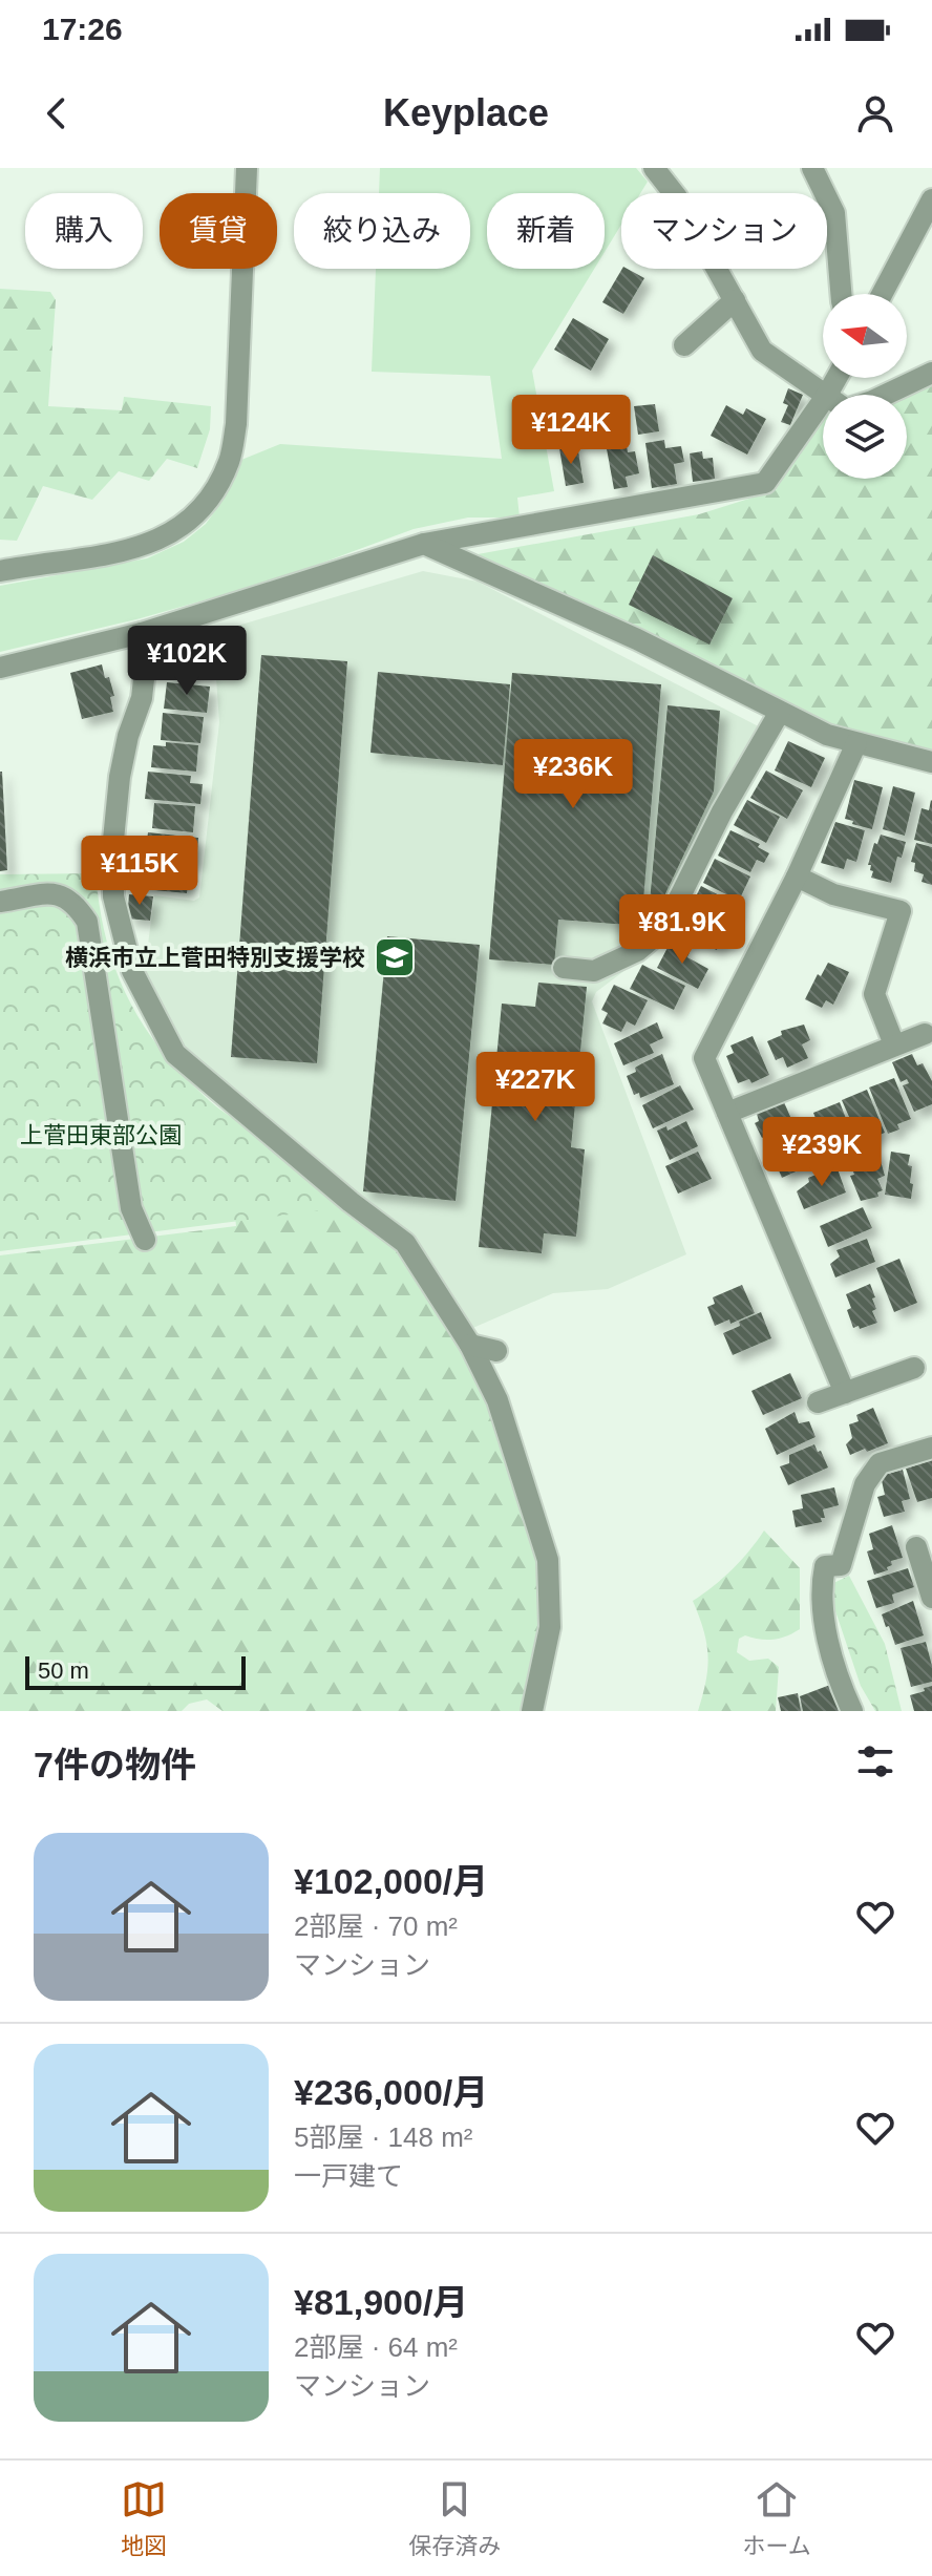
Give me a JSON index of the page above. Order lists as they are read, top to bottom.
{
  "parks": ["上菅田東部公園"],
  "places": {
    "school or university": ["横浜市立上菅田特別支援学校"]
  },
  "scale_bar": "50 m",
  "north": "left",
  "page": {
    "status": "17:26",
    "header": "Keyplace",
    "chip": [
      "購入",
      "賃貸",
      "絞り込み",
      "新着",
      "マンション"
    ],
    "price": [
      "¥124K",
      "¥102K",
      "¥236K",
      "¥115K",
      "¥81.9K",
      "¥227K",
      "¥239K"
    ],
    "scale": "50 m",
    "heading": "7件の物件",
    "list": [
      {
        "name": "¥102,000/月",
        "note": "2部屋 · 70 m² · マンション"
      },
      {
        "name": "¥236,000/月",
        "note": "5部屋 · 148 m² · 一戸建て"
      },
      {
        "name": "¥81,900/月",
        "note": "2部屋 · 64 m² · マンション"
      }
    ],
    "tabs": ["地図", "保存済み", "ホーム"]
  }
}
